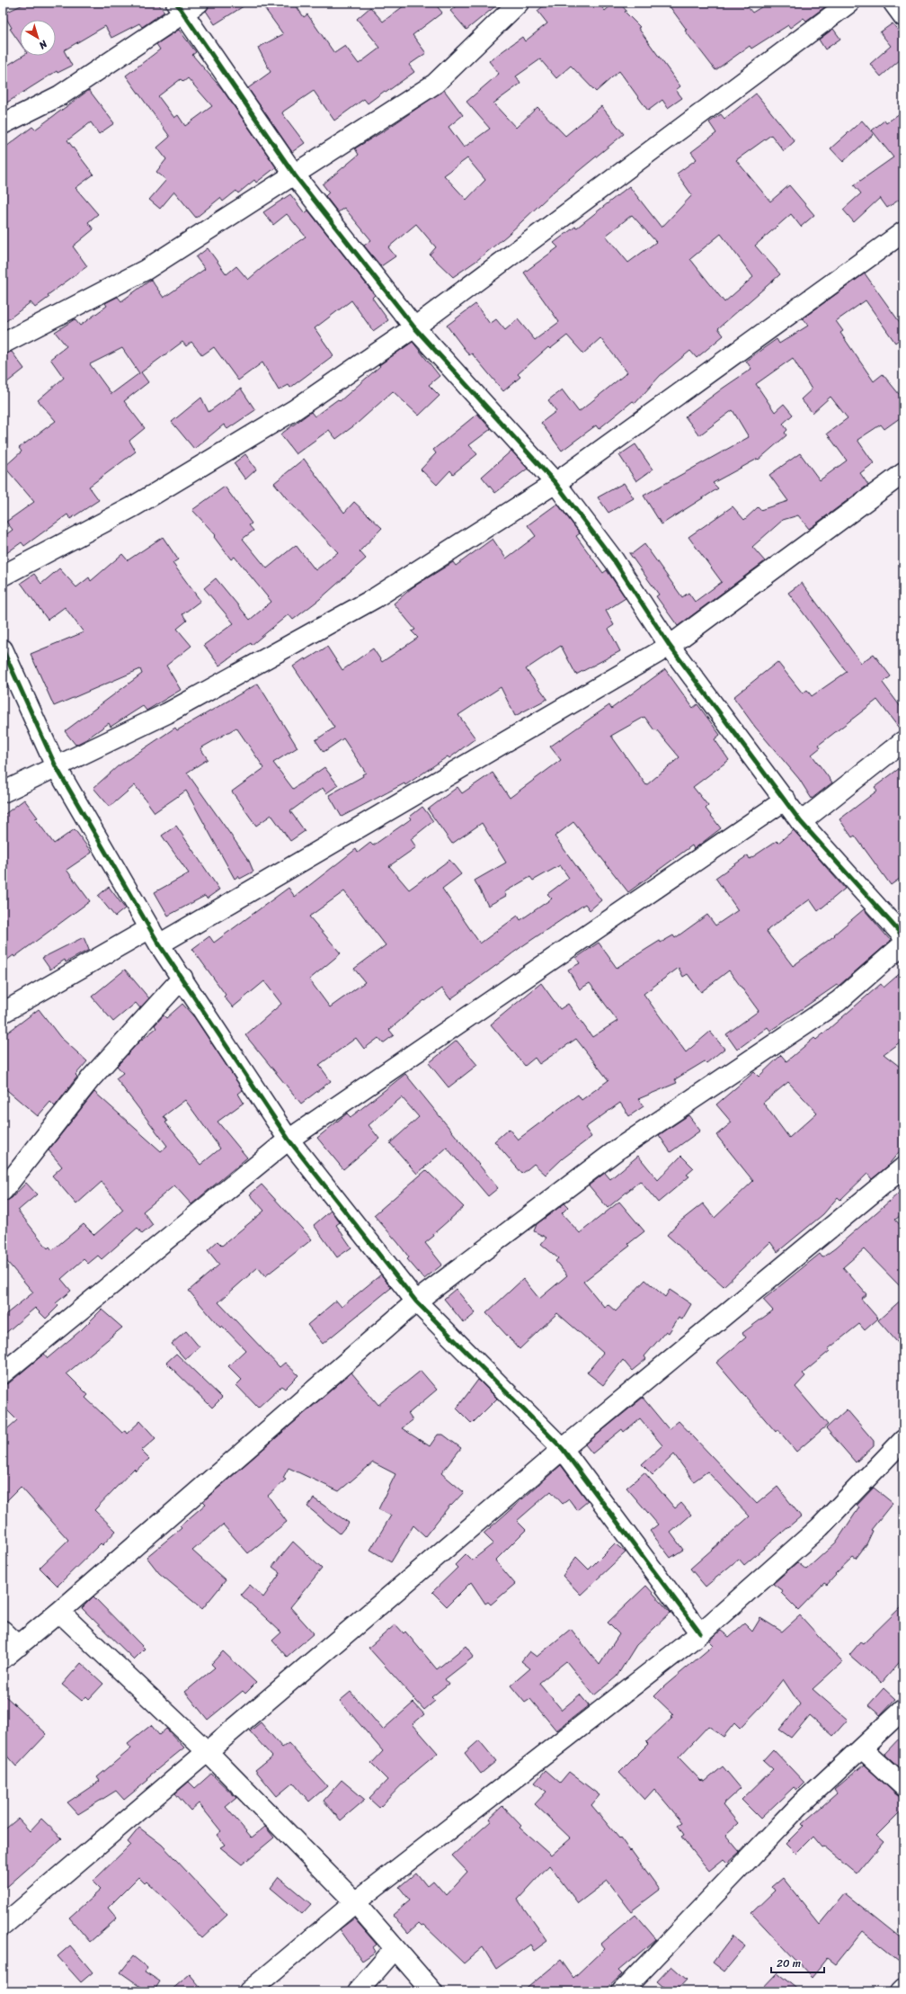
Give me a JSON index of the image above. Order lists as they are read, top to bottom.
{
  "scale_bar": "20 m",
  "north": "bottom right"
}
